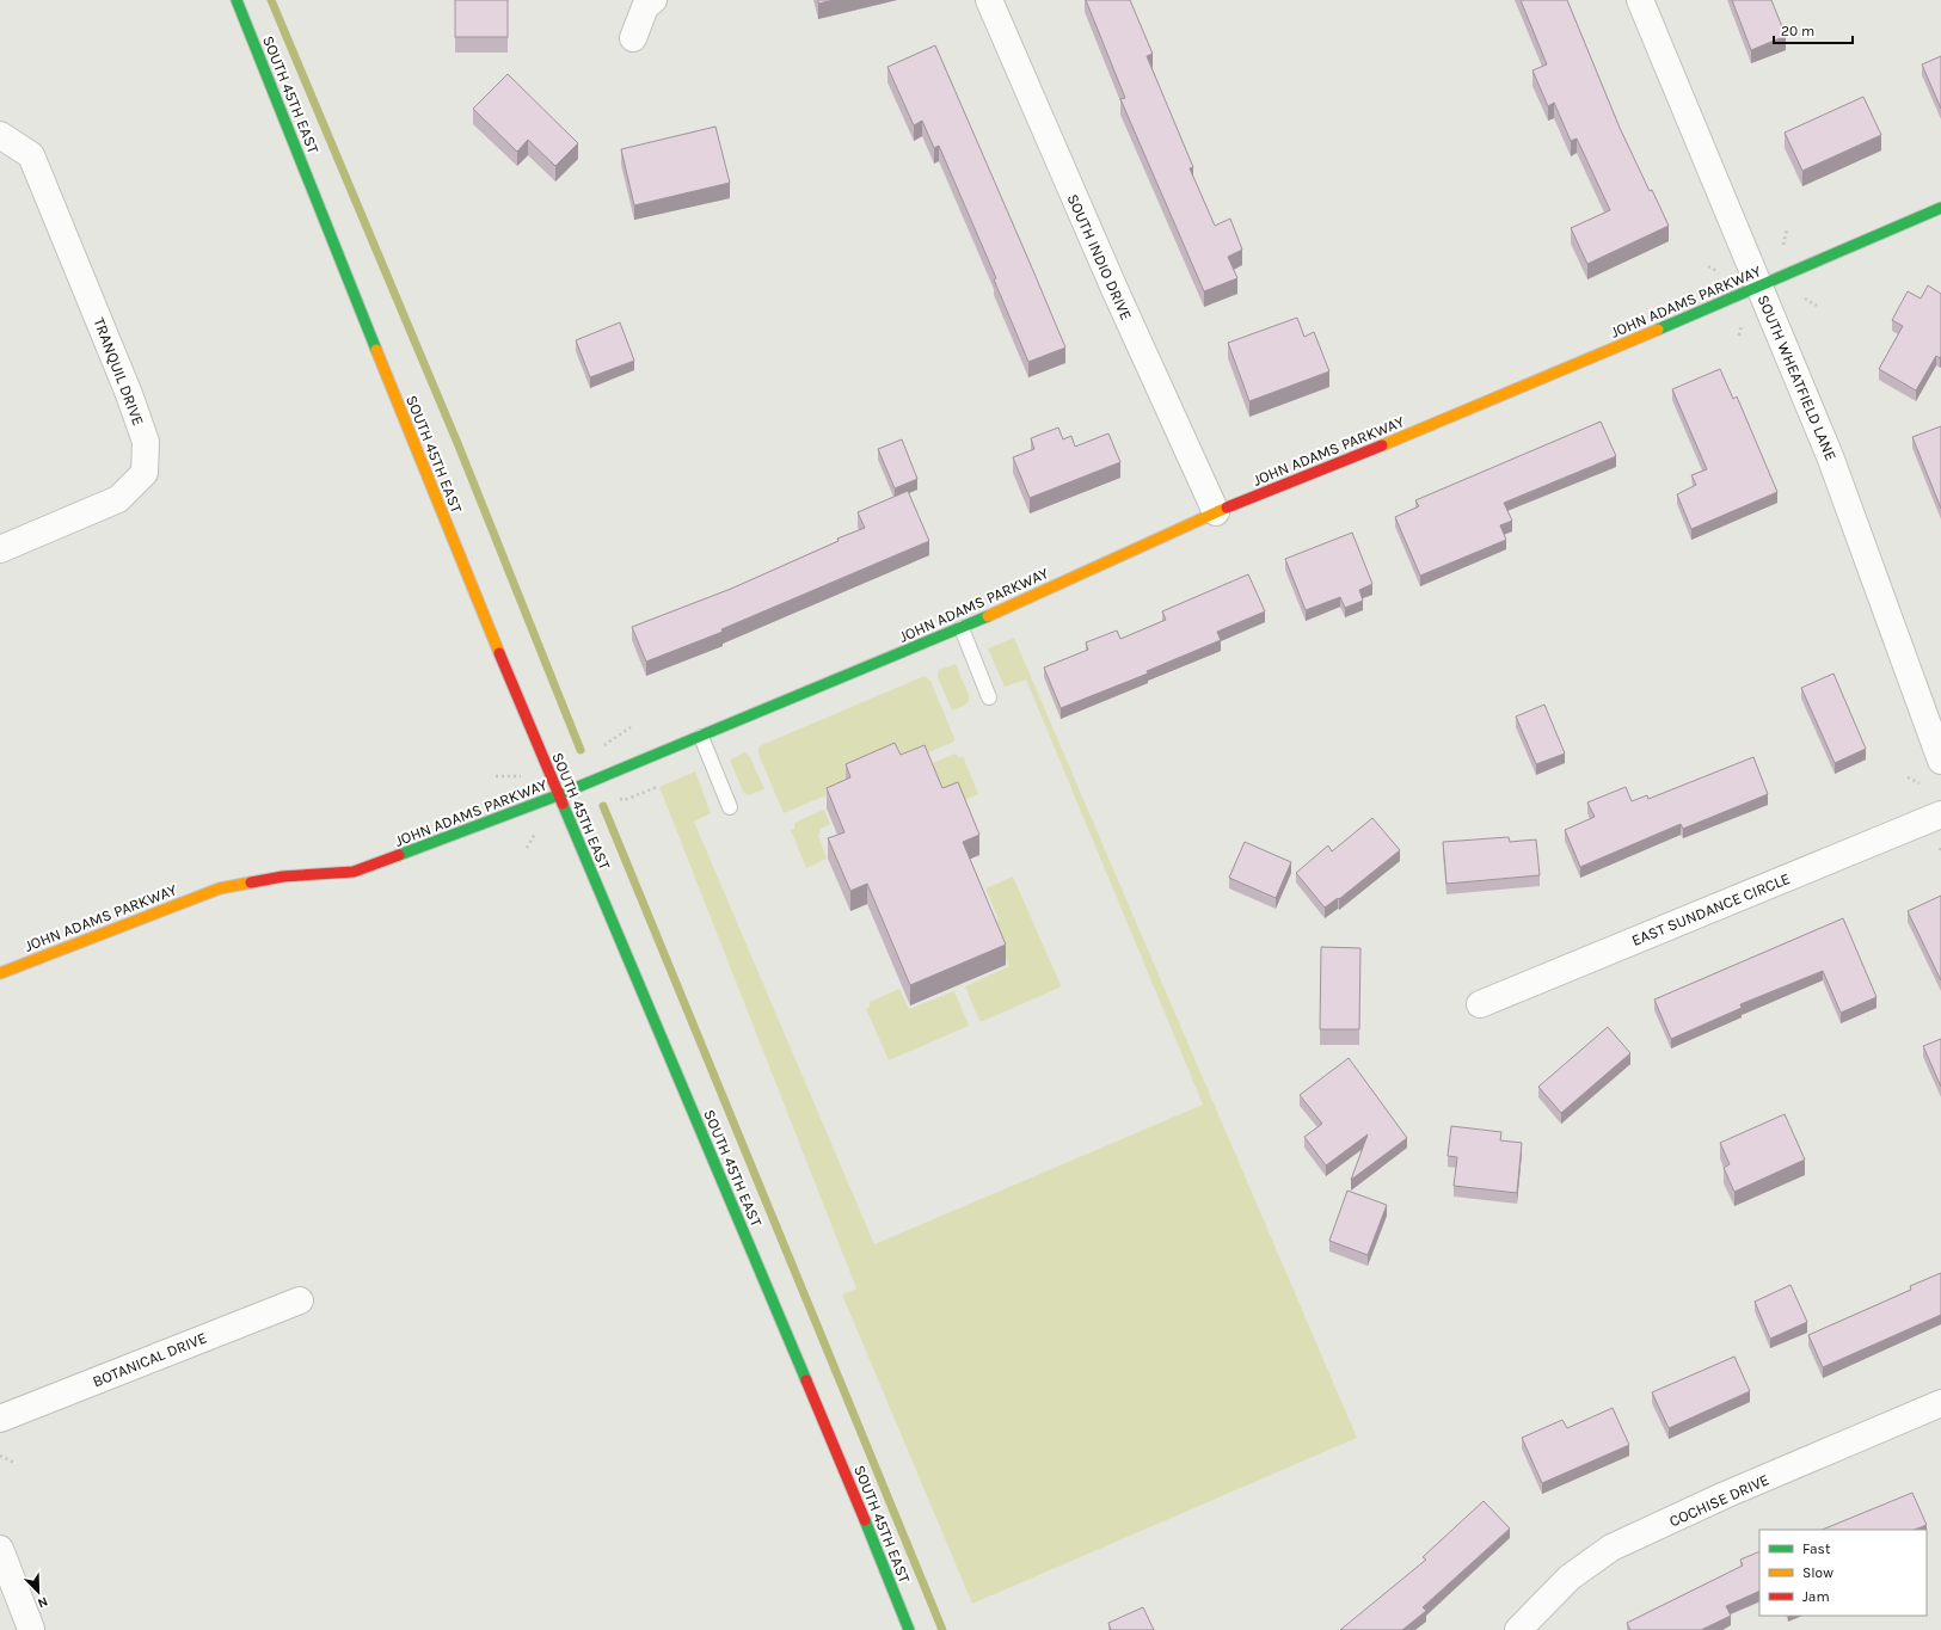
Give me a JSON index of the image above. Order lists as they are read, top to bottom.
{
  "streets": {
    "street": [
      "SOUTH 45TH EAST",
      "SOUTH INDIO DRIVE",
      "JOHN ADAMS PARKWAY",
      "TRANQUIL DRIVE",
      "SOUTH WHEATFIELD LANE",
      "EAST SUNDANCE CIRCLE",
      "BOTANICAL DRIVE",
      "COCHISE DRIVE"
    ]
  },
  "crossings": [
    ["SOUTH 45TH EAST", "JOHN ADAMS PARKWAY"],
    ["SOUTH INDIO DRIVE", "JOHN ADAMS PARKWAY"],
    ["JOHN ADAMS PARKWAY", "SOUTH WHEATFIELD LANE"]
  ],
  "legend": ["Fast", "Slow", "Jam"],
  "scale_bar": "20 m",
  "north": "bottom right"
}
